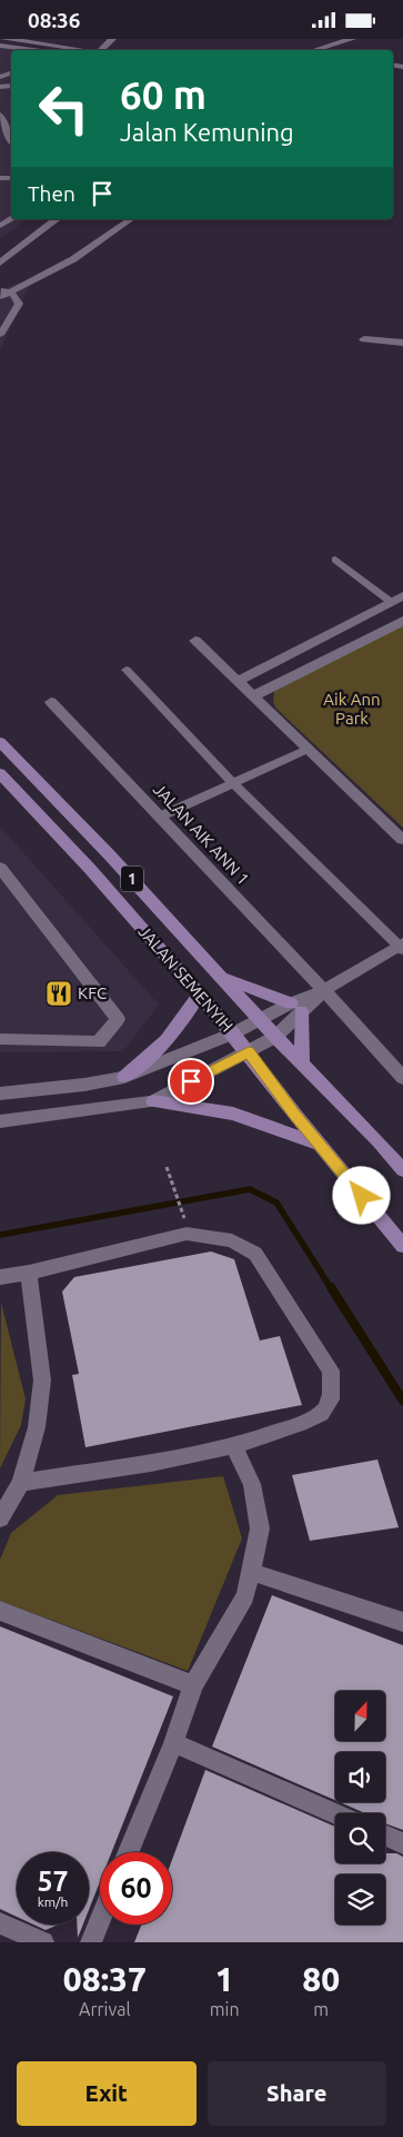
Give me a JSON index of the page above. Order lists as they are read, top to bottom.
{
  "streets": {
    "main road": ["1", "JALAN SEMENYIH"],
    "street": ["JALAN AIK ANN 1"]
  },
  "parks": ["Aik Ann Park"],
  "places": {
    "restaurant": ["KFC"]
  },
  "north": "top",
  "page": {
    "status": "08:36",
    "turn": ["60 m", "Jalan Kemuning"],
    "then": "Then",
    "speed": "57 km/h",
    "limit": "60",
    "eta": [
      "08:37",
      "Arrival",
      "1",
      "min",
      "80",
      "m"
    ],
    "buttons": ["Exit", "Share"]
  }
}
